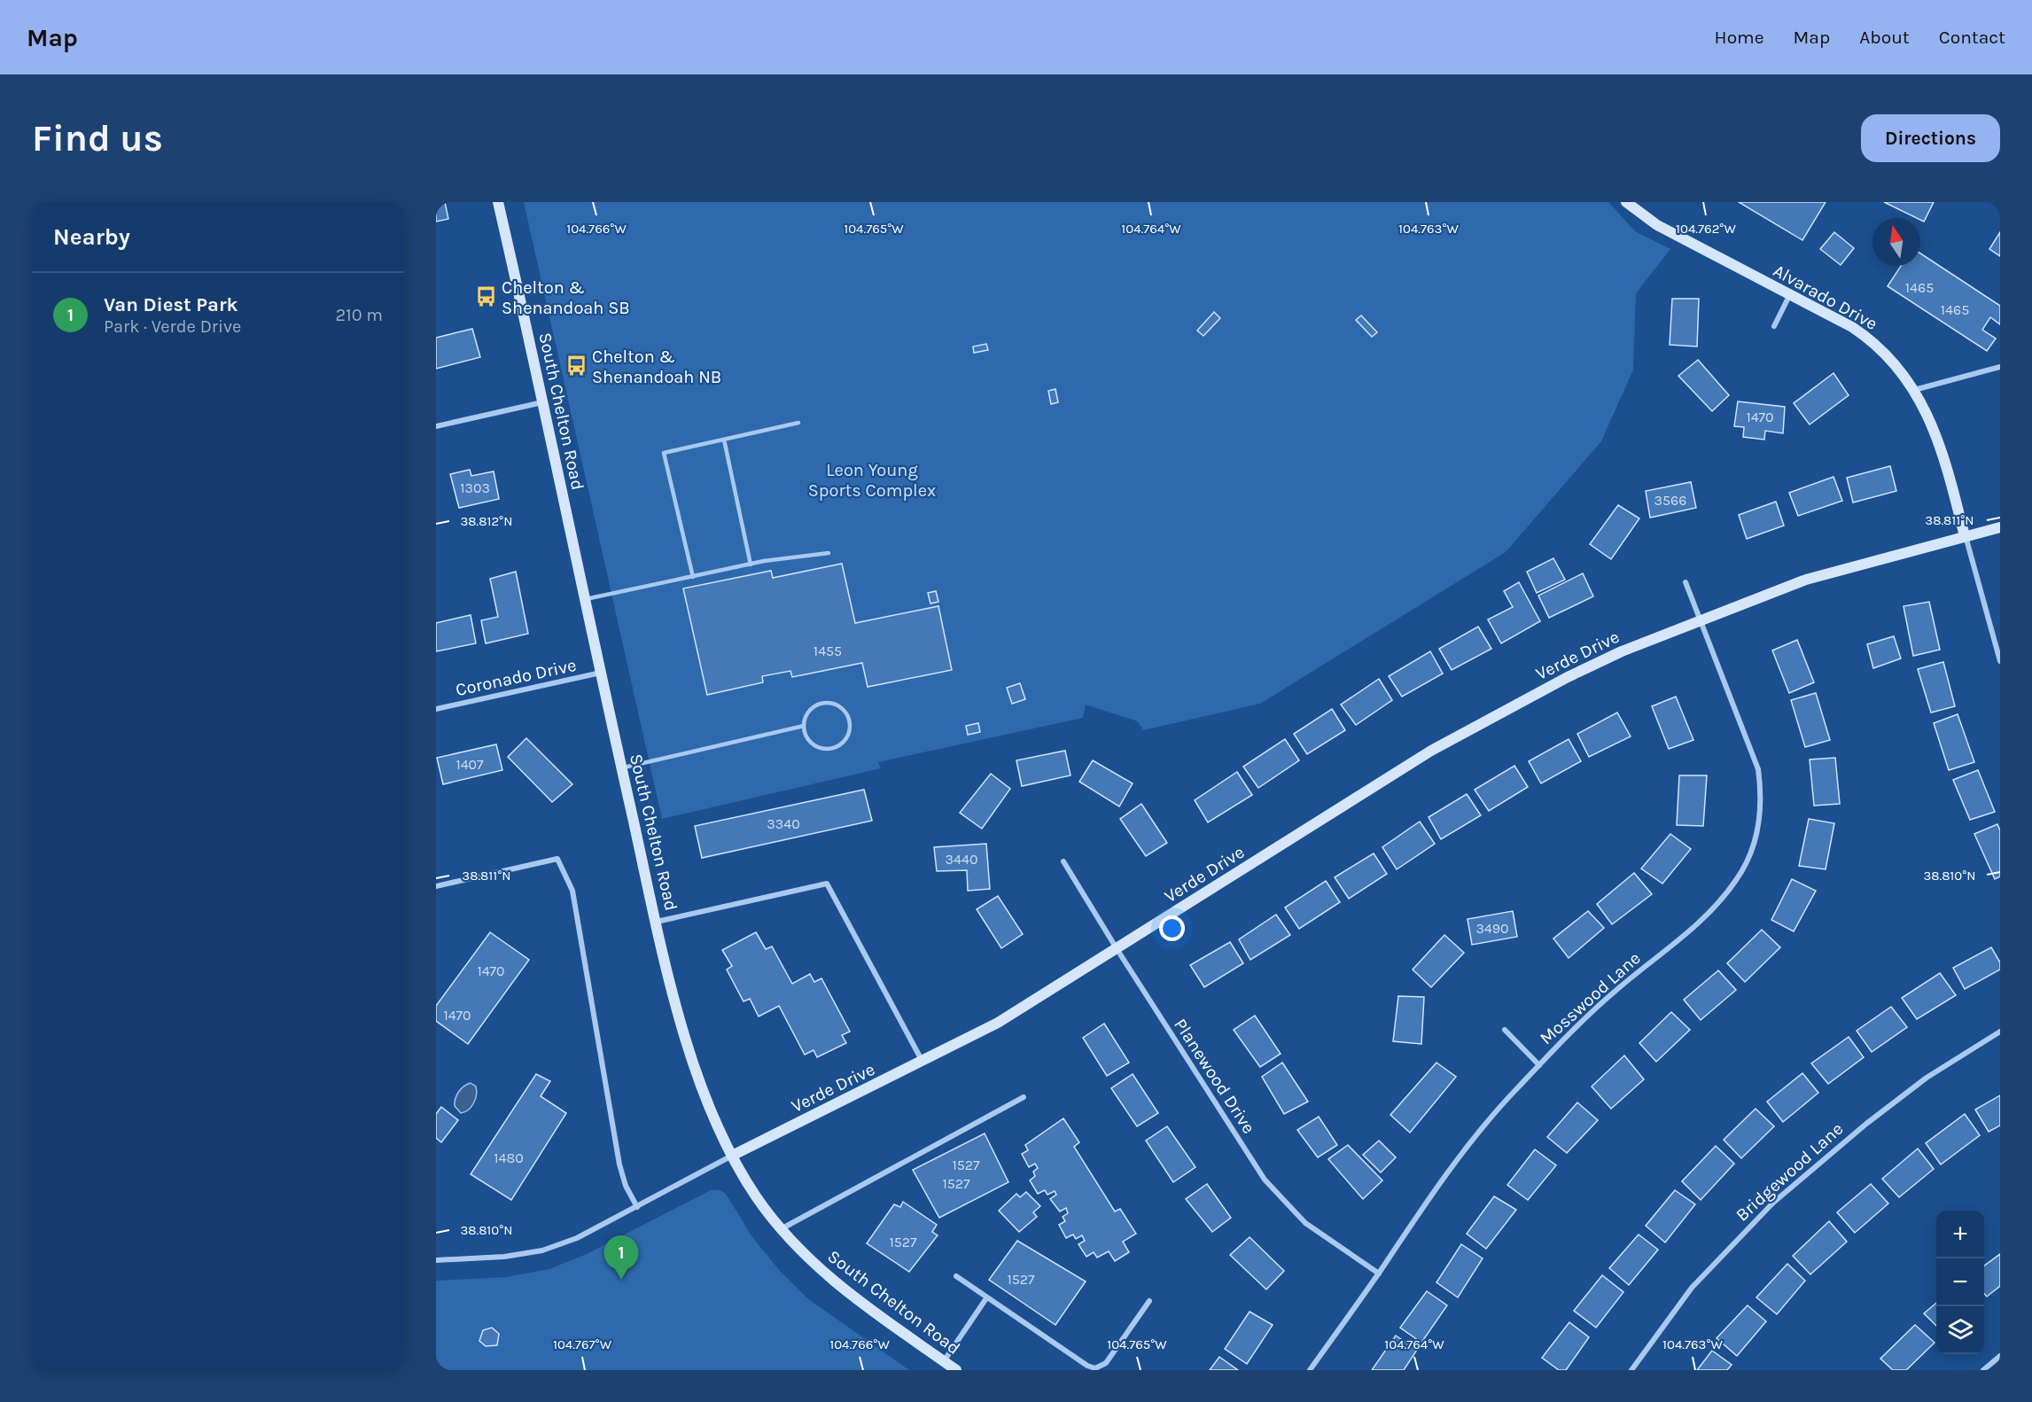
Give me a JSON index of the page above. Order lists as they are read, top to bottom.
{
  "streets": {
    "street": [
      "Alvarado Drive",
      "South Chelton Road",
      "Verde Drive",
      "Coronado Drive",
      "Mosswood Lane",
      "Planewood Drive",
      "Bridgewood Lane"
    ]
  },
  "crossings": [
    ["Alvarado Drive", "Verde Drive"],
    ["South Chelton Road", "Verde Drive"],
    ["South Chelton Road", "Coronado Drive"],
    ["Verde Drive", "Mosswood Lane"],
    ["Verde Drive", "Planewood Drive"],
    ["Mosswood Lane", "Planewood Drive"]
  ],
  "parks": ["Leon Young Sports Complex"],
  "places": {
    "bus stop": ["Chelton & Shenandoah SB", "Chelton & Shenandoah NB"]
  },
  "house_numbers": [
    "1465",
    "1465",
    "1470",
    "1303",
    "3566",
    "1455",
    "1407",
    "3340",
    "3440",
    "3490",
    "1470",
    "1470",
    "1480",
    "1527",
    "1527",
    "1527",
    "1527"
  ],
  "north": "top",
  "page": {
    "header": "Map",
    "nav": [
      "Home",
      "Map",
      "About",
      "Contact"
    ],
    "buttons": "Directions",
    "title": "Find us",
    "heading": "Nearby",
    "list": [
      {
        "mark": "1",
        "name": "Van Diest Park",
        "note": "Park · Verde Drive",
        "value": "210 m"
      }
    ],
    "map_buttons": ["+", "−"],
    "pins": "1"
  },
  "coordinates": [
    "104.766°W",
    "104.765°W",
    "104.764°W",
    "104.763°W",
    "104.762°W",
    "38.811°N",
    "38.812°N",
    "38.810°N",
    "104.767°W"
  ]
}
